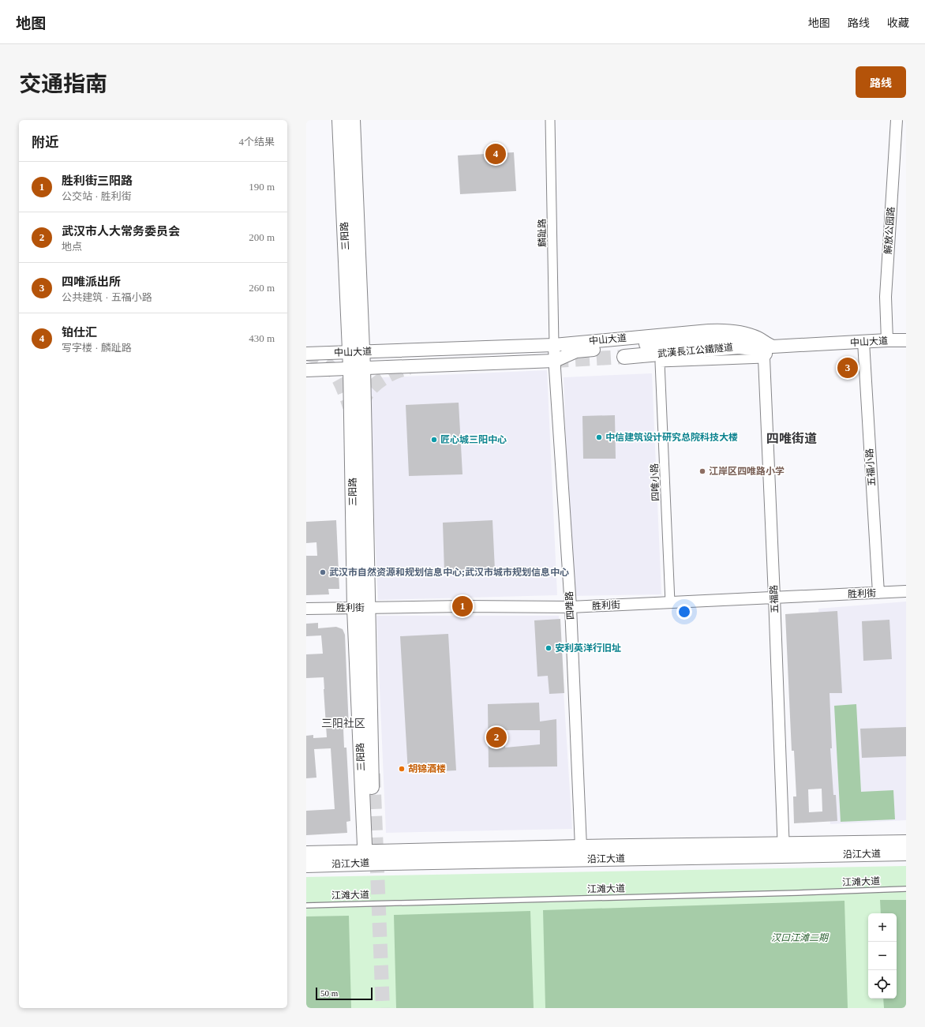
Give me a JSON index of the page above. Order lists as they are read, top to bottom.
{
  "streets": {
    "main road": [
      "三阳路",
      "中山大道",
      "武漢長江公鐵隧道",
      "沿江大道"
    ],
    "street": [
      "解放公园路",
      "麟趾路",
      "五福小路",
      "四唯小路",
      "胜利街",
      "五福路",
      "四唯路"
    ],
    "lane": ["江滩大道"]
  },
  "crossings": [
    ["解放公园路", "中山大道"],
    ["麟趾路", "中山大道"],
    ["麟趾路", "四唯路"],
    ["三阳路", "中山大道"],
    ["三阳路", "胜利街"],
    ["三阳路", "沿江大道"],
    ["中山大道", "武漢長江公鐵隧道"],
    ["中山大道", "五福小路"],
    ["中山大道", "四唯小路"],
    ["中山大道", "五福路"],
    ["中山大道", "四唯路"],
    ["武漢長江公鐵隧道", "五福路"],
    ["五福小路", "胜利街"],
    ["四唯小路", "胜利街"],
    ["胜利街", "五福路"],
    ["胜利街", "四唯路"],
    ["五福路", "沿江大道"],
    ["四唯路", "沿江大道"]
  ],
  "districts": ["四唯街道", "三阳社区"],
  "parks": ["汉口江滩二期"],
  "places": [
    "中信建筑设计研究总院科技大楼",
    "匠心城三阳中心",
    "江岸区四唯路小学",
    "武汉市自然资源和规划信息中心;武汉市城市规划信息中心",
    "安利英洋行旧址",
    "胡锦酒楼"
  ],
  "scale_bar": "50 m",
  "page": {
    "header": "地图",
    "nav": ["地图", "路线", "收藏"],
    "title": "交通指南",
    "buttons": "路线",
    "heading": ["附近", "4个结果"],
    "pins": [
      "4",
      "3",
      "1",
      "2"
    ],
    "list": [
      {
        "mark": "1",
        "name": "胜利街三阳路",
        "note": "公交站 · 胜利街",
        "value": "190 m"
      },
      {
        "mark": "2",
        "name": "武汉市人大常务委员会",
        "note": "地点",
        "value": "200 m"
      },
      {
        "mark": "3",
        "name": "四唯派出所",
        "note": "公共建筑 · 五福小路",
        "value": "260 m"
      },
      {
        "mark": "4",
        "name": "铂仕汇",
        "note": "写字楼 · 麟趾路",
        "value": "430 m"
      }
    ],
    "map_buttons": ["+", "−"],
    "scale": "50 m"
  }
}
